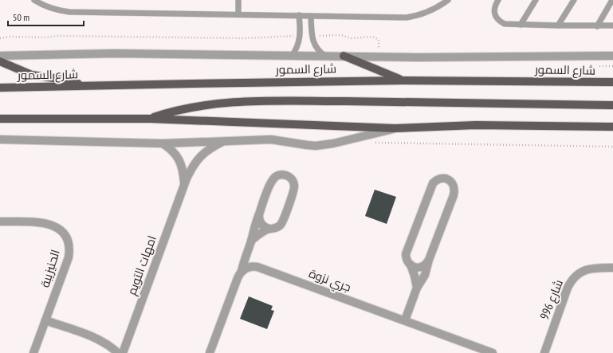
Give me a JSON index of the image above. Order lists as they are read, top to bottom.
{
  "streets": {
    "main road": ["شارع السمور"],
    "street": [
      "امهات التويم",
      "الحنيزيبة",
      "جري نزوة",
      "شارع 996"
    ]
  },
  "scale_bar": "50 m"
}
